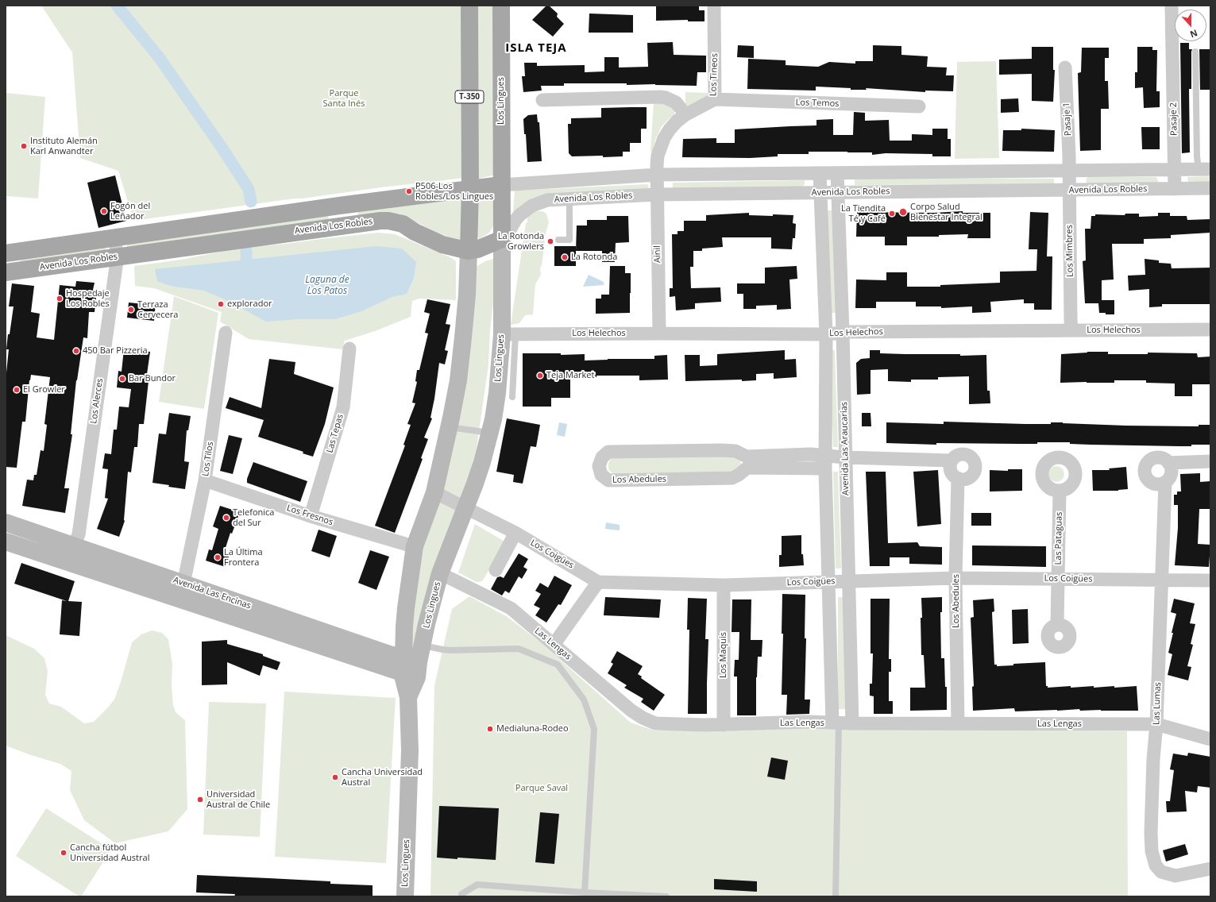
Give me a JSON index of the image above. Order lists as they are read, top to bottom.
{
  "streets": {
    "main road": [
      "T-350",
      "Los Lingues",
      "Avenida Los Robles",
      "Avenida Las Encinas"
    ],
    "street": [
      "Los Tineos",
      "Los Temos",
      "Pasaje 1",
      "Pasaje 2",
      "Los Mimbres",
      "Ainil",
      "Los Helechos",
      "Los Alerces",
      "Las Tepas",
      "Avenida Las Araucarias",
      "Los Tilos",
      "Los Abedules",
      "Los Fresnos",
      "Las Pataguas",
      "Los Coigües",
      "Las Lengas",
      "Los Maquis",
      "Las Lumas"
    ]
  },
  "crossings": [
    ["Los Tineos", "Los Temos"],
    ["Los Tineos", "Avenida Los Robles"],
    ["Los Tineos", "Ainil"],
    ["Los Lingues", "Avenida Los Robles"],
    ["Los Lingues", "Los Helechos"],
    ["Los Lingues", "Los Fresnos"],
    ["Los Lingues", "Los Coigües"],
    ["Los Lingues", "Avenida Las Encinas"],
    ["Los Lingues", "Las Lengas"],
    ["Pasaje 1", "Avenida Los Robles"],
    ["Pasaje 1", "Los Mimbres"],
    ["Pasaje 2", "Avenida Los Robles"],
    ["Avenida Los Robles", "Los Mimbres"],
    ["Avenida Los Robles", "Ainil"],
    ["Avenida Los Robles", "Los Alerces"],
    ["Avenida Los Robles", "Avenida Las Araucarias"],
    ["Los Mimbres", "Los Helechos"],
    ["Ainil", "Los Helechos"],
    ["Los Helechos", "Avenida Las Araucarias"],
    ["Los Alerces", "Avenida Las Encinas"],
    ["Las Tepas", "Los Fresnos"],
    ["Avenida Las Araucarias", "Los Abedules"],
    ["Avenida Las Araucarias", "Los Coigües"],
    ["Avenida Las Araucarias", "Las Lengas"],
    ["Los Tilos", "Los Fresnos"],
    ["Los Tilos", "Avenida Las Encinas"],
    ["Los Abedules", "Los Coigües"],
    ["Los Abedules", "Las Lengas"],
    ["Las Pataguas", "Los Coigües"],
    ["Los Coigües", "Los Maquis"],
    ["Los Coigües", "Las Lumas"],
    ["Las Lengas", "Los Maquis"],
    ["Las Lengas", "Las Lumas"]
  ],
  "districts": ["ISLA TEJA"],
  "water": ["Laguna de Los Patos"],
  "parks": ["Parque Santa Inés", "Parque Saval"],
  "places": [
    "Instituto Alemán Karl Anwandter",
    "P506-Los Robles/Los Lingues",
    "Fogón del Leñador",
    "Corpo Salud Bienestar Integral",
    "La Tiendita Té y Café",
    "La Rotonda Growlers",
    "La Rotonda",
    "Hospedaje Los Robles",
    "explorador",
    "Terraza Cervecera",
    "450 Bar Pizzeria",
    "Teja Market",
    "Bar Bundor",
    "El Growler",
    "Telefonica del Sur",
    "La Última Frontera",
    "Medialuna-Rodeo",
    "Cancha Universidad Austral",
    "Universidad Austral de Chile",
    "Cancha fútbol Universidad Austral"
  ],
  "north": "bottom"
}
